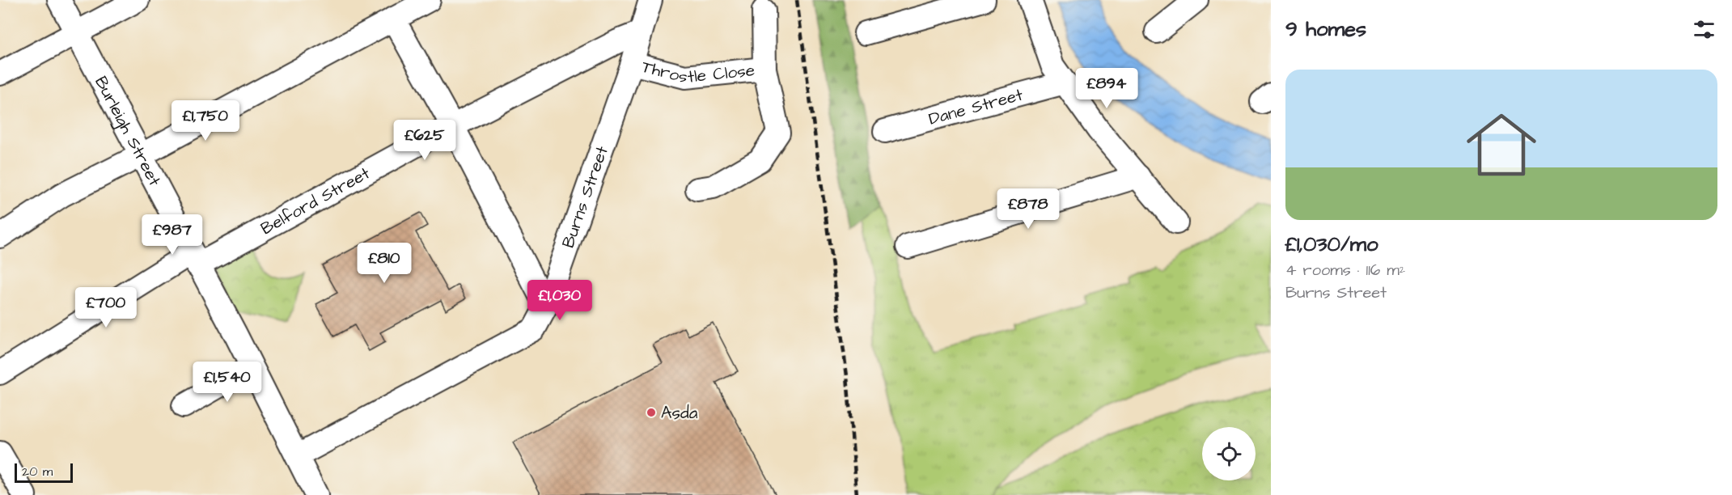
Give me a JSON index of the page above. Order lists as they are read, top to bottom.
{
  "streets": {
    "street": [
      "Throstle Close",
      "Dane Street",
      "Burleigh Street",
      "Burns Street",
      "Belford Street"
    ]
  },
  "crossings": [
    ["Throstle Close", "Burns Street"],
    ["Burleigh Street", "Burns Street"],
    ["Burleigh Street", "Belford Street"],
    ["Burns Street", "Belford Street"]
  ],
  "places": ["Asda"],
  "scale_bar": "20 m",
  "page": {
    "heading": "9 homes",
    "list": [
      {
        "name": "£1,030/mo",
        "note": "4 rooms · 116 m² · Burns Street"
      }
    ],
    "price": [
      "£894",
      "£1,750",
      "£625",
      "£878",
      "£987",
      "£810",
      "£1,030",
      "£700",
      "£1,540"
    ],
    "scale": "20 m"
  }
}
